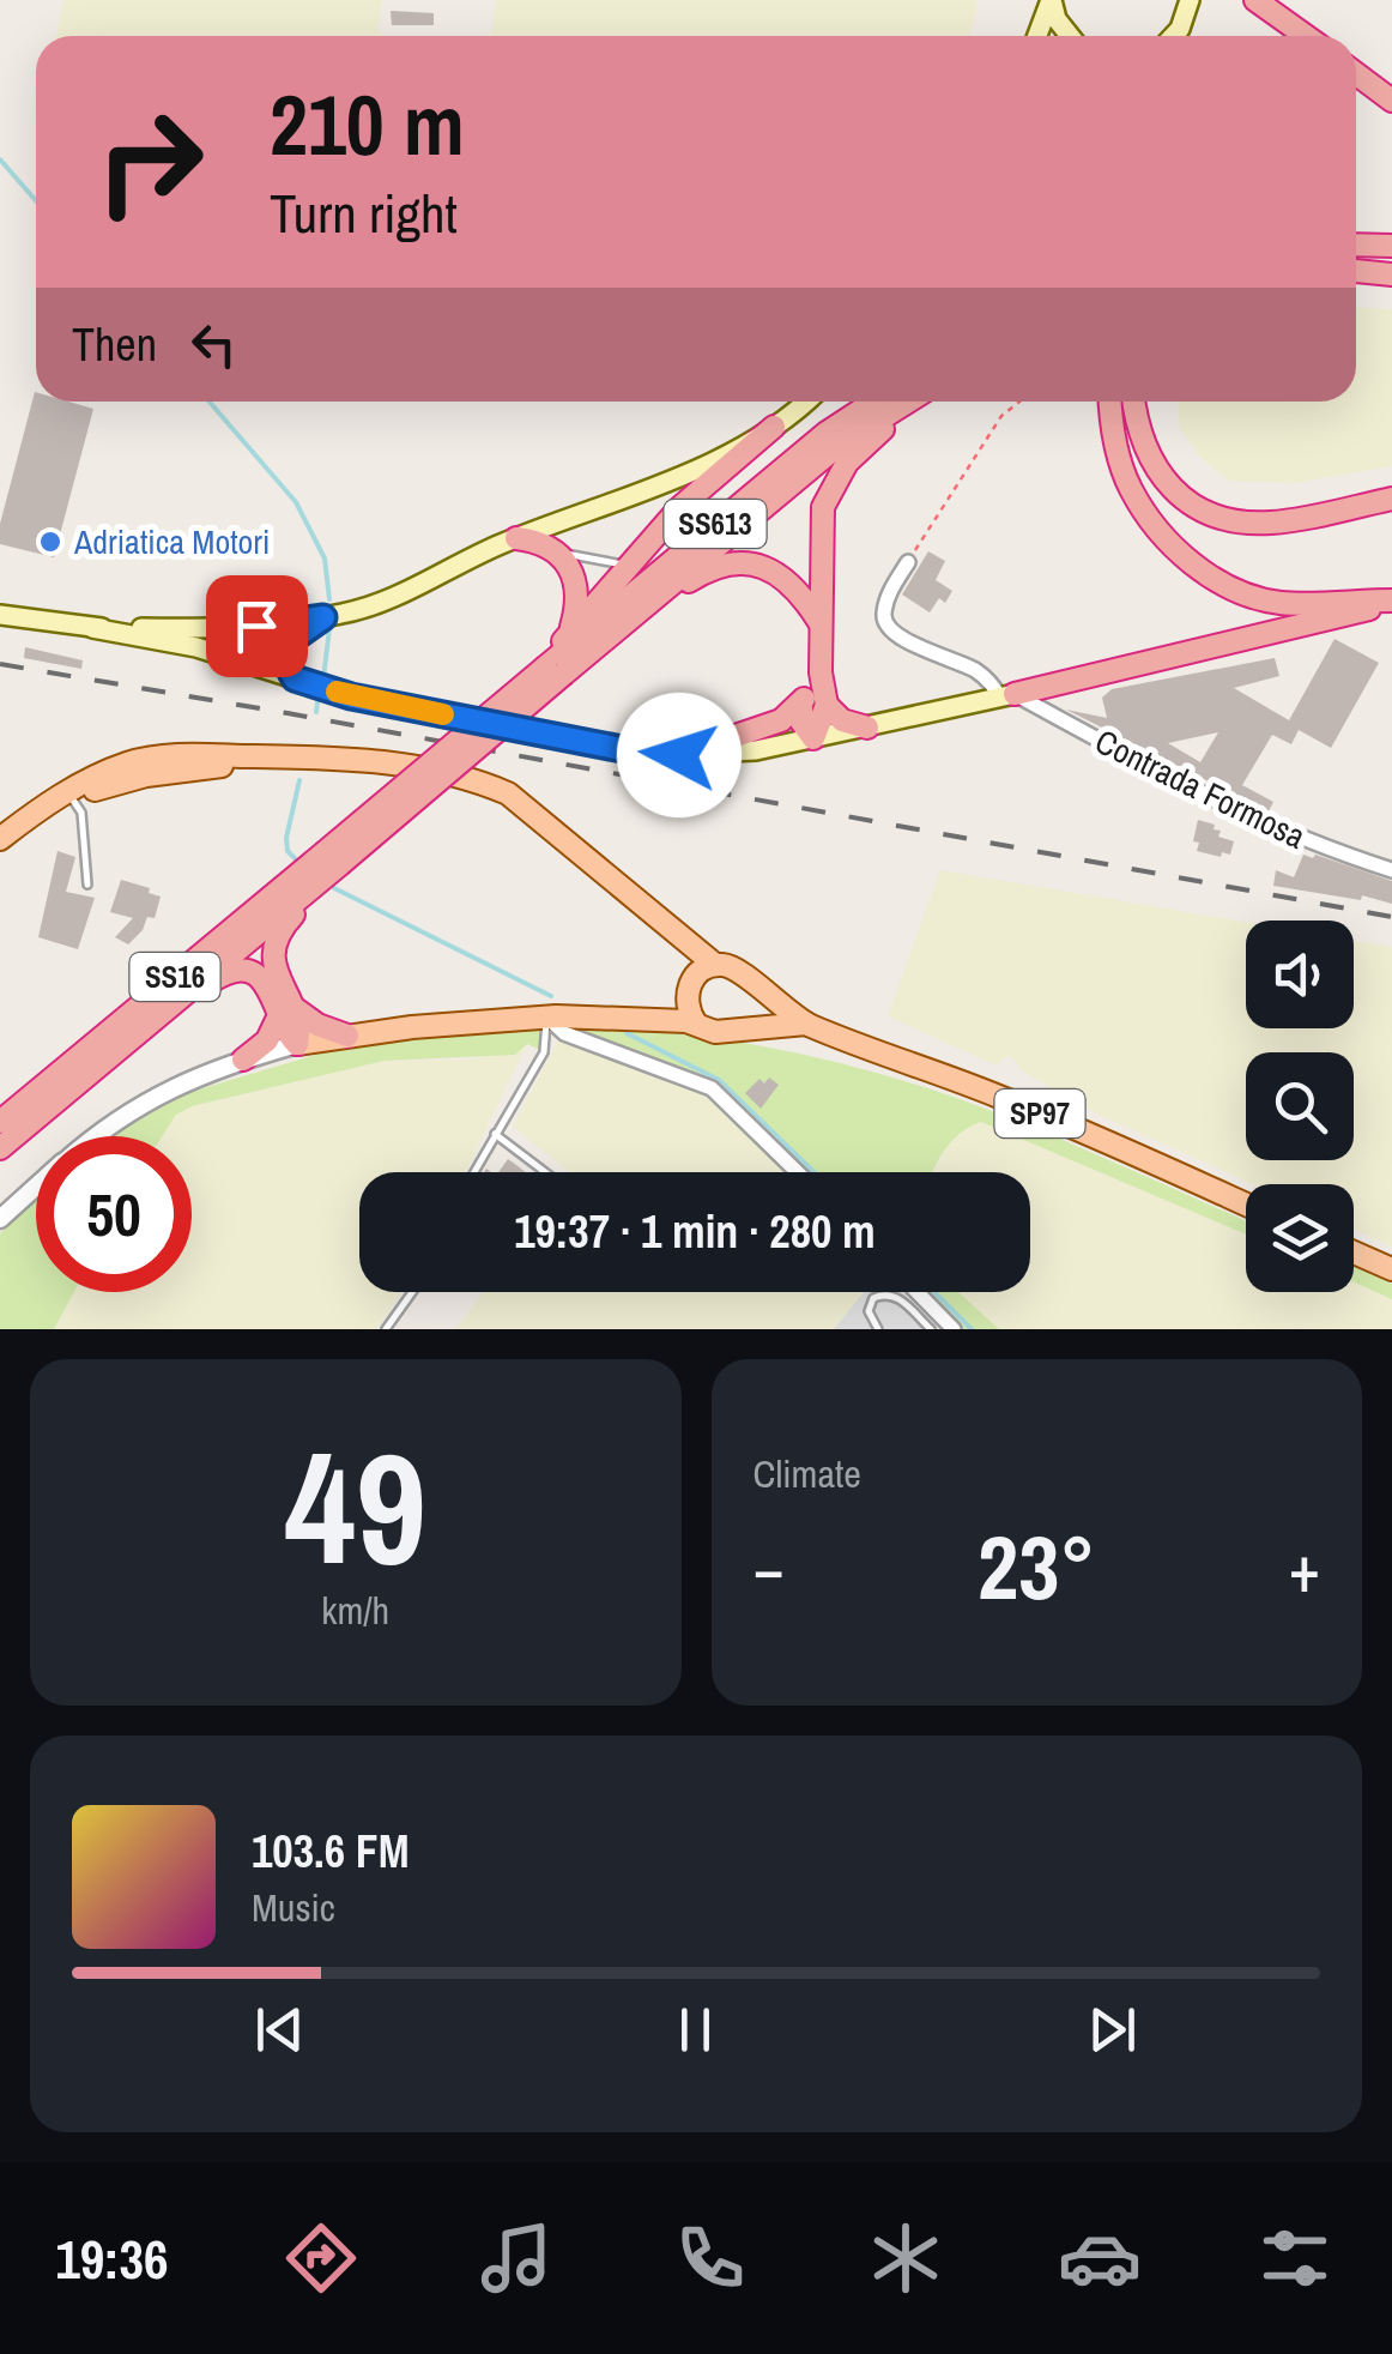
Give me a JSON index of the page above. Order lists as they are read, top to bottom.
{
  "streets": {
    "highway": ["SS613", "SS16"],
    "main road": ["SP97"],
    "street": ["Contrada Formosa"]
  },
  "crossings": [
    ["SS613", "SS16"]
  ],
  "places": ["Adriatica Motori"],
  "page": {
    "turn": ["210 m", "Turn right"],
    "then": "Then",
    "limit": "50",
    "trip": "19:37 · 1 min · 280 m",
    "tile": [
      ["49", "km/h"],
      "Climate"
    ],
    "heat": ["−", "23°", "+"],
    "song": ["103.6 FM", "Music"],
    "tabs": "19:36"
  }
}
